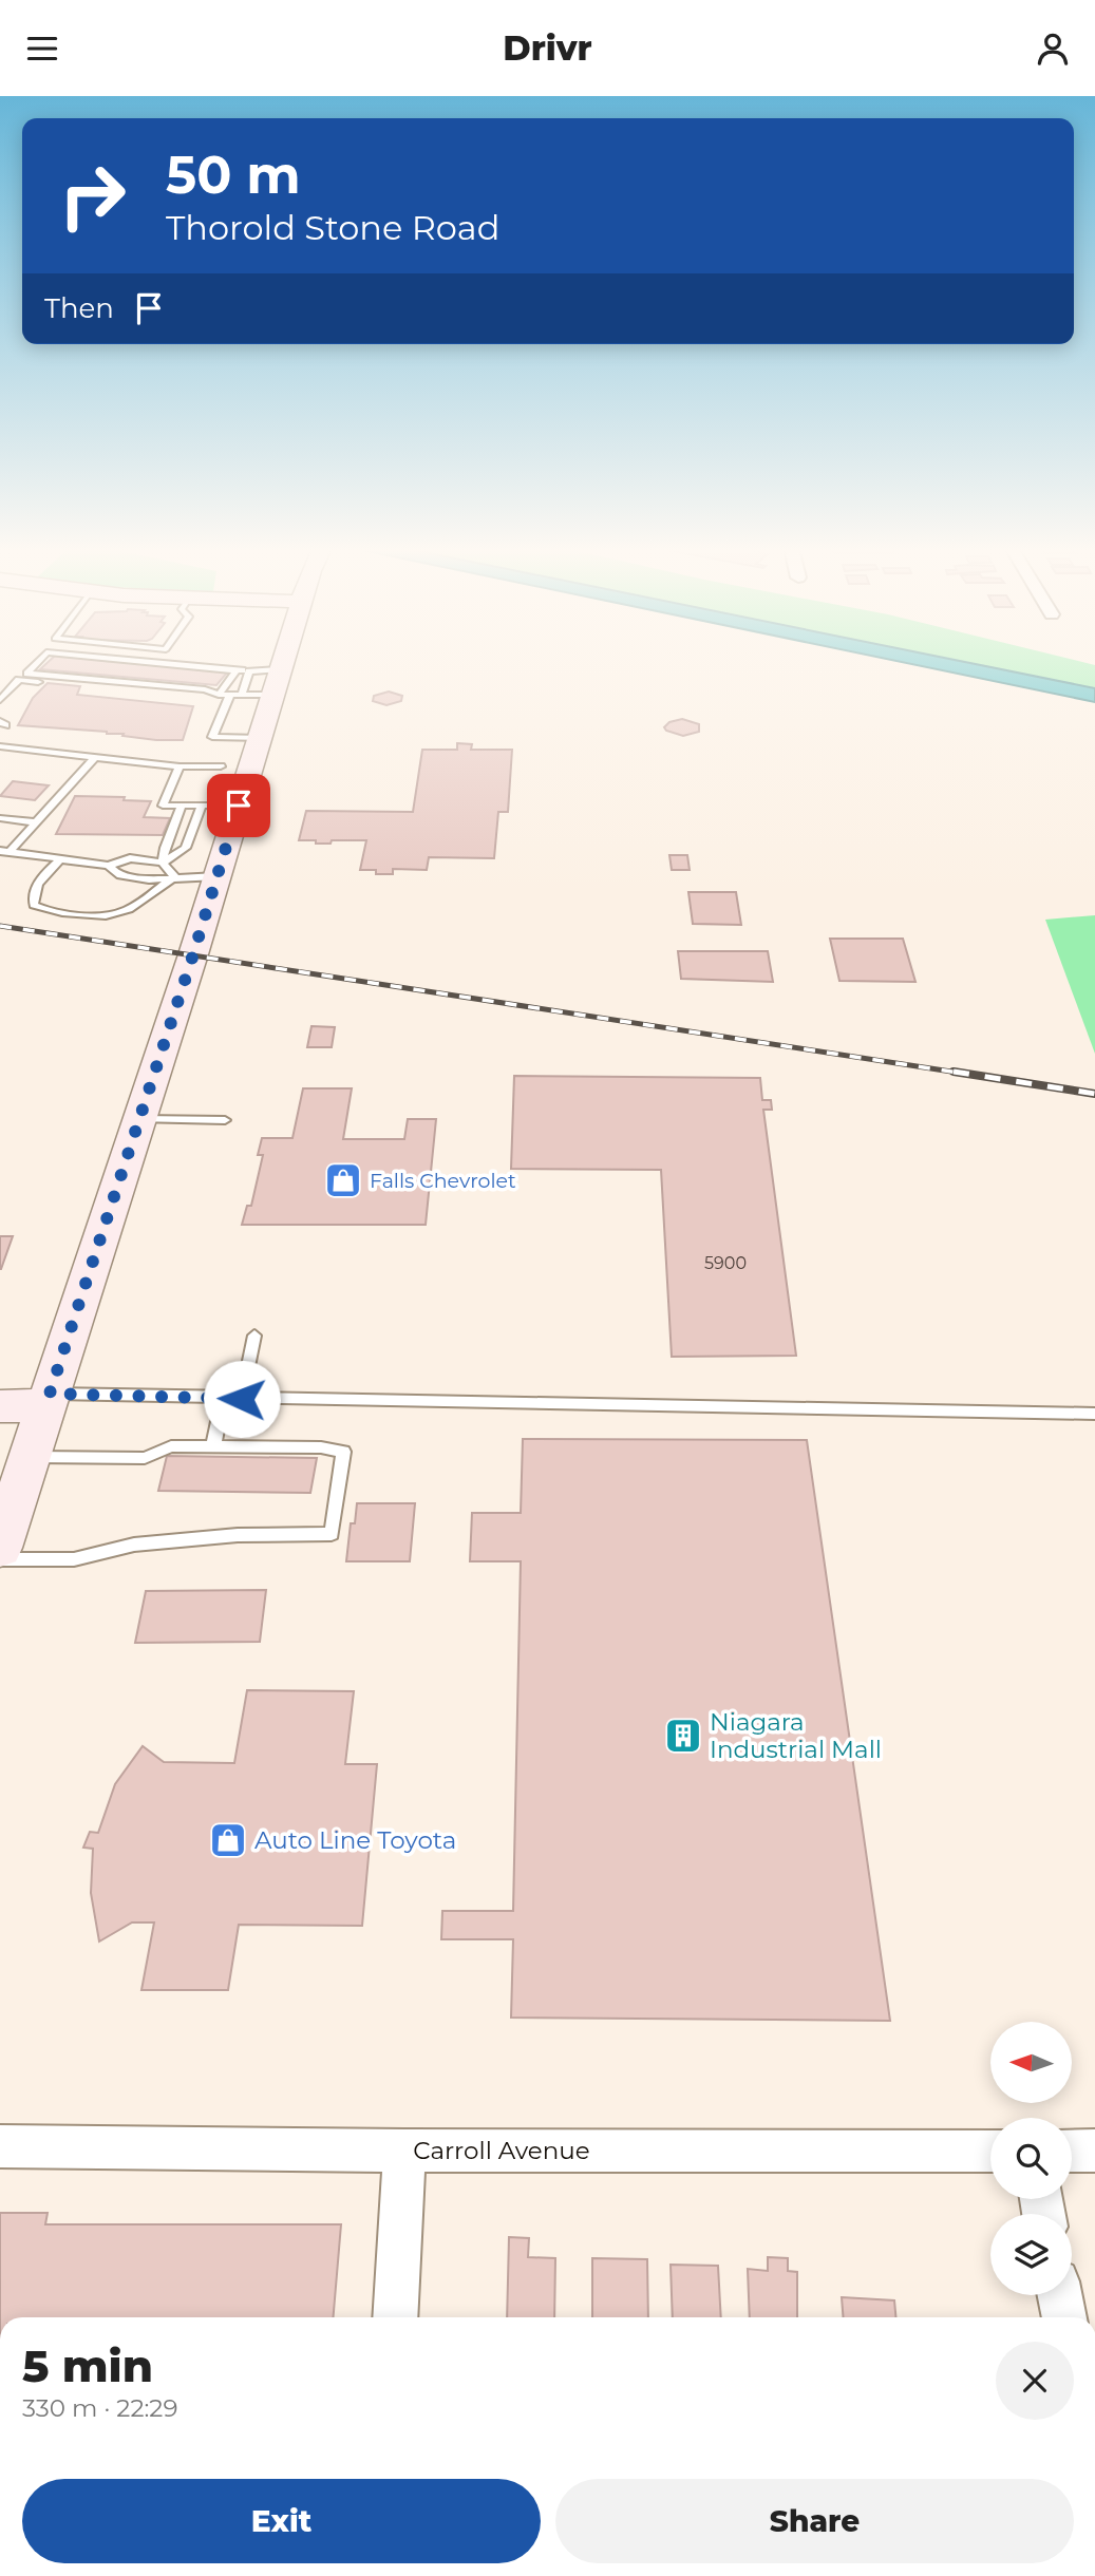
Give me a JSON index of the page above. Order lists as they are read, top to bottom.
{
  "streets": {
    "street": ["Carroll Avenue"]
  },
  "places": {
    "shop": ["Falls Chevrolet", "Auto Line Toyota"],
    "building": ["Niagara Industrial Mall"]
  },
  "house_numbers": ["5900"],
  "north": "left",
  "page": {
    "header": "Drivr",
    "turn": ["50 m", "Thorold Stone Road"],
    "then": "Then",
    "heading": ["5 min", "330 m · 22:29"],
    "buttons": ["Exit", "Share"]
  }
}
